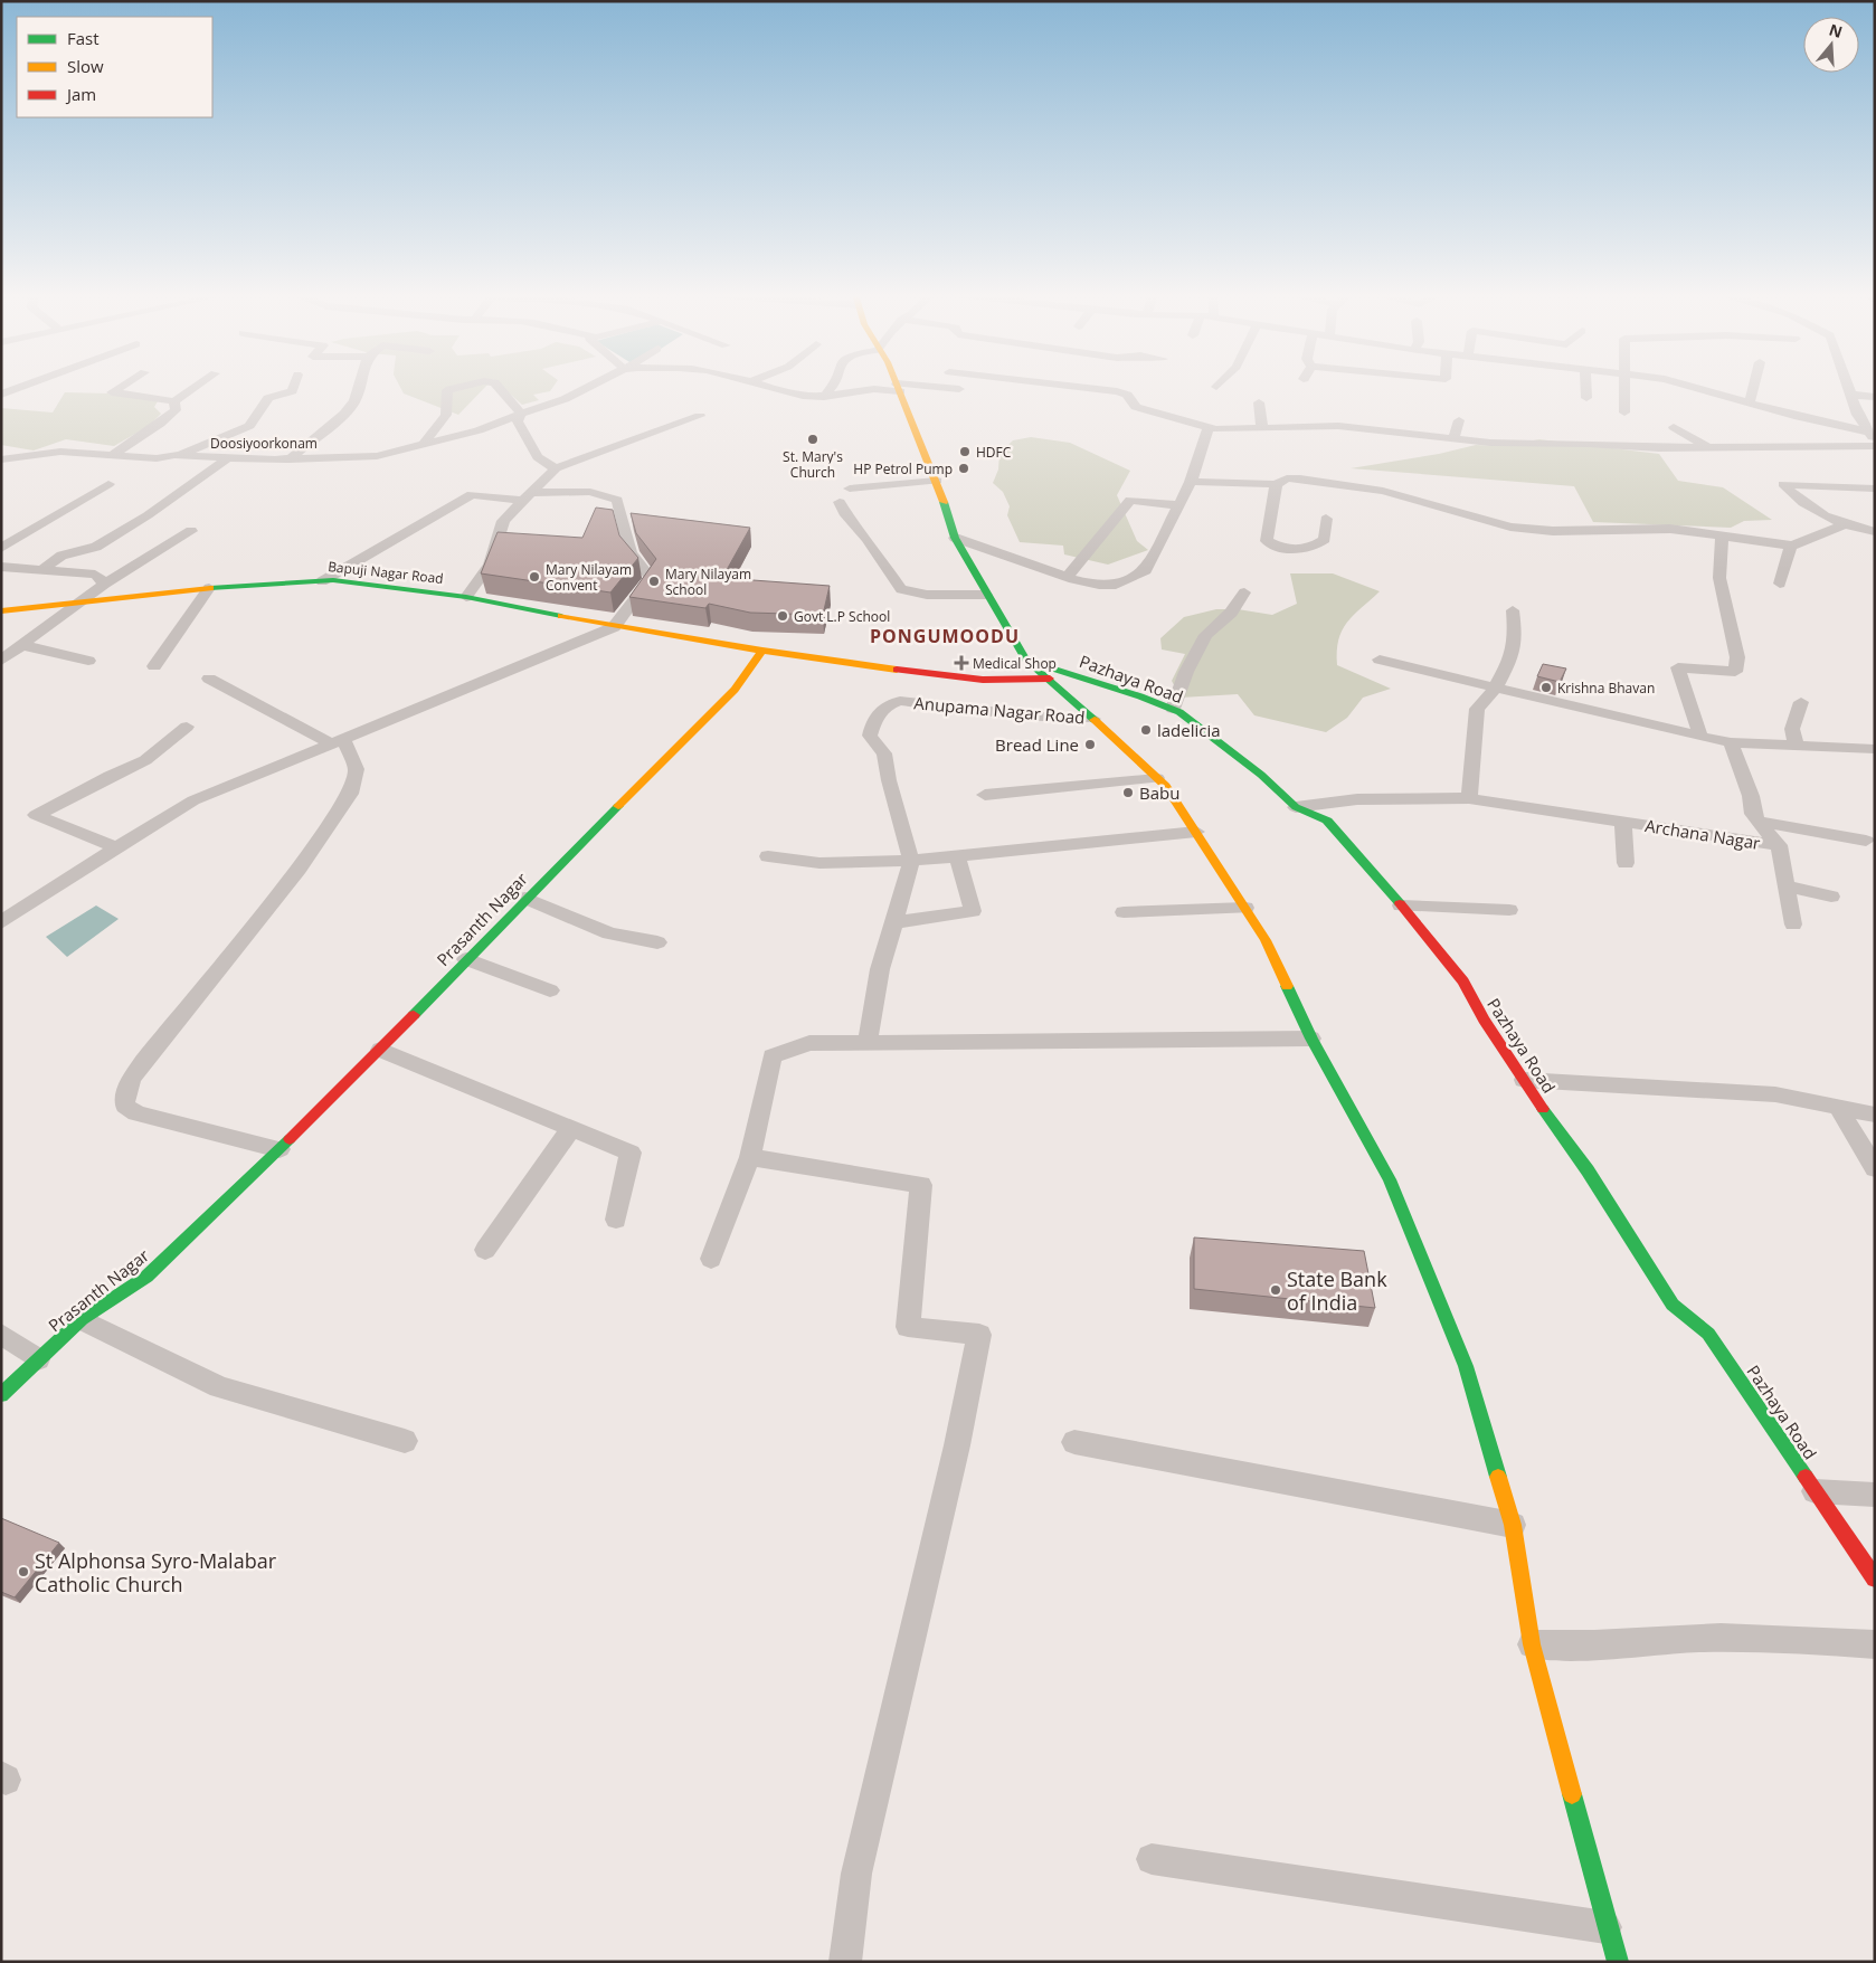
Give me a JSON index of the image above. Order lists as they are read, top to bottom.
{
  "streets": {
    "street": [
      "Doosiyoorkonam",
      "Bapuji Nagar Road",
      "Pazhaya Road",
      "Anupama Nagar Road",
      "Archana Nagar",
      "Prasanth Nagar"
    ]
  },
  "crossings": [
    ["Bapuji Nagar Road", "Prasanth Nagar"],
    ["Pazhaya Road", "Archana Nagar"]
  ],
  "districts": ["PONGUMOODU"],
  "places": {
    "other": [
      "St. Mary's Church",
      "HDFC",
      "HP Petrol Pump",
      "Mary Nilayam Convent",
      "Mary Nilayam School",
      "Govt L.P School",
      "Krishna Bhavan",
      "ladelicia",
      "Bread Line",
      "Babu",
      "State Bank of India",
      "St Alphonsa Syro-Malabar Catholic Church"
    ],
    "health": ["Medical Shop"]
  },
  "legend": ["Fast", "Slow", "Jam"],
  "north": "top"
}
